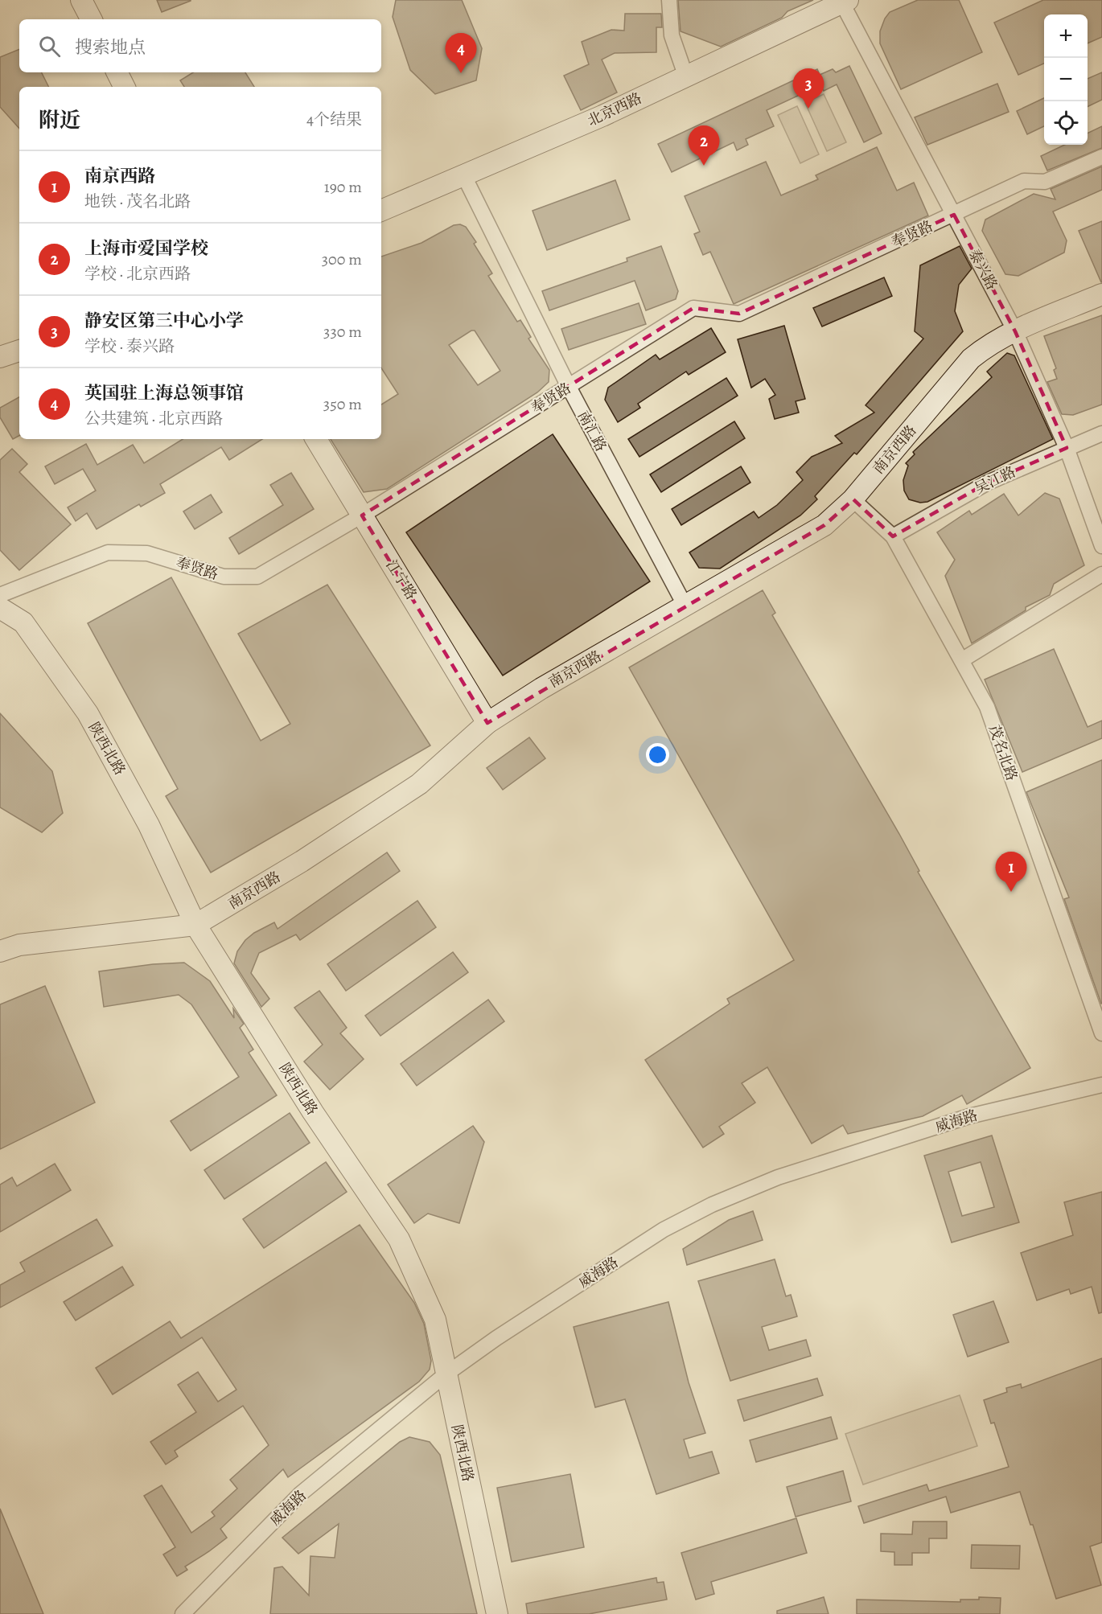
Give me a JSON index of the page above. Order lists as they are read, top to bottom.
{
  "streets": {
    "main road": [
      "北京西路",
      "南京西路",
      "江宁路",
      "陕西北路"
    ],
    "street": [
      "奉贤路",
      "泰兴路",
      "南汇路",
      "吴江路",
      "茂名北路",
      "威海路"
    ]
  },
  "crossings": [
    ["北京西路", "泰兴路"],
    ["北京西路", "南汇路"],
    ["奉贤路", "泰兴路"],
    ["奉贤路", "南汇路"],
    ["奉贤路", "江宁路"],
    ["泰兴路", "南京西路"],
    ["泰兴路", "吴江路"],
    ["南汇路", "南京西路"],
    ["南京西路", "江宁路"],
    ["南京西路", "陕西北路"],
    ["南京西路", "茂名北路"],
    ["吴江路", "茂名北路"],
    ["陕西北路", "威海路"]
  ],
  "page": {
    "map_buttons": ["+", "−"],
    "search": "搜索地点",
    "pins": [
      "4",
      "3",
      "2",
      "1"
    ],
    "heading": ["附近", "4个结果"],
    "list": [
      {
        "mark": "1",
        "name": "南京西路",
        "note": "地铁 · 茂名北路",
        "value": "190 m"
      },
      {
        "mark": "2",
        "name": "上海市爱国学校",
        "note": "学校 · 北京西路",
        "value": "300 m"
      },
      {
        "mark": "3",
        "name": "静安区第三中心小学",
        "note": "学校 · 泰兴路",
        "value": "330 m"
      },
      {
        "mark": "4",
        "name": "英国驻上海总领事馆",
        "note": "公共建筑 · 北京西路",
        "value": "350 m"
      }
    ]
  }
}
